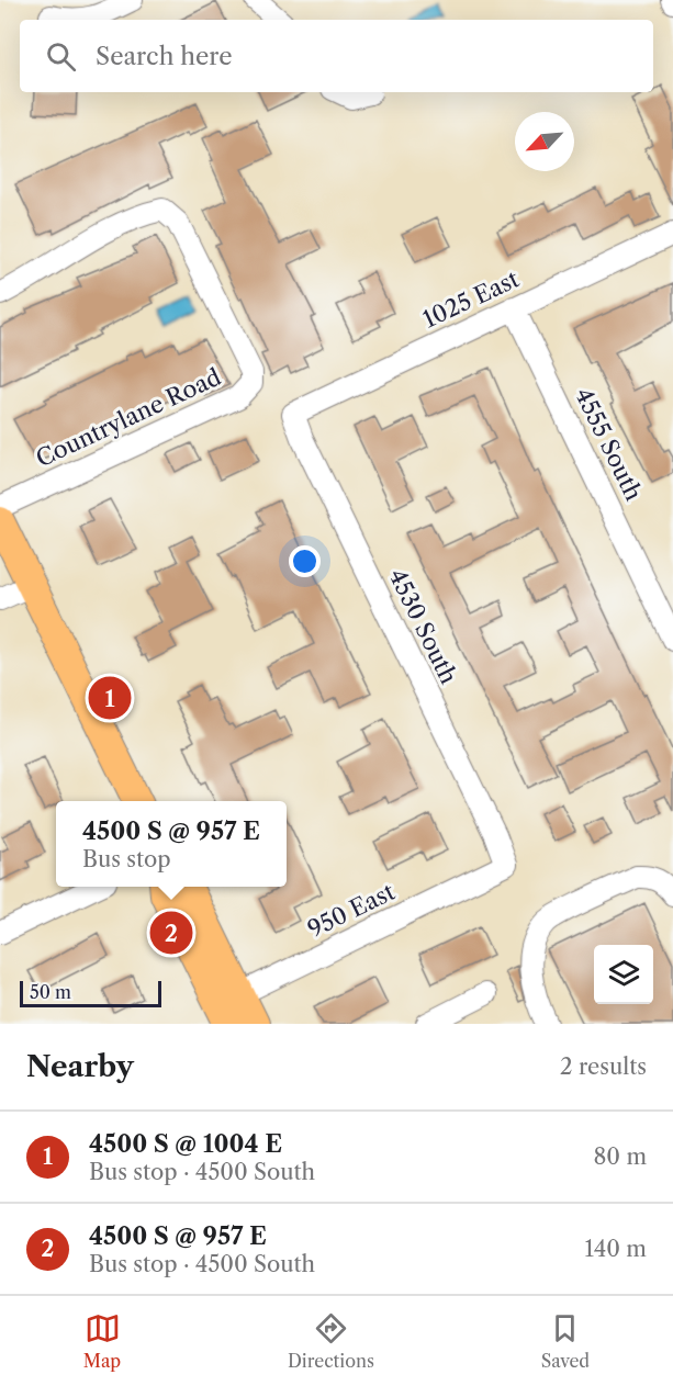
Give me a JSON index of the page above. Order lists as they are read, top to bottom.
{
  "streets": {
    "street": [
      "1025 East",
      "Countrylane Road",
      "4555 South",
      "4530 South",
      "950 East"
    ]
  },
  "crossings": [
    ["1025 East", "4555 South"],
    ["1025 East", "4530 South"],
    ["4530 South", "950 East"]
  ],
  "scale_bar": "50 m",
  "north": "bottom left",
  "page": {
    "search": "Search here",
    "pins": ["1", "2"],
    "popup": ["4500 S @ 957 E", "Bus stop"],
    "scale": "50 m",
    "heading": ["Nearby", "2 results"],
    "list": [
      {
        "mark": "1",
        "name": "4500 S @ 1004 E",
        "note": "Bus stop · 4500 South",
        "value": "80 m"
      },
      {
        "mark": "2",
        "name": "4500 S @ 957 E",
        "note": "Bus stop · 4500 South",
        "value": "140 m"
      }
    ],
    "nav": ["Map", "Directions", "Saved"]
  }
}
